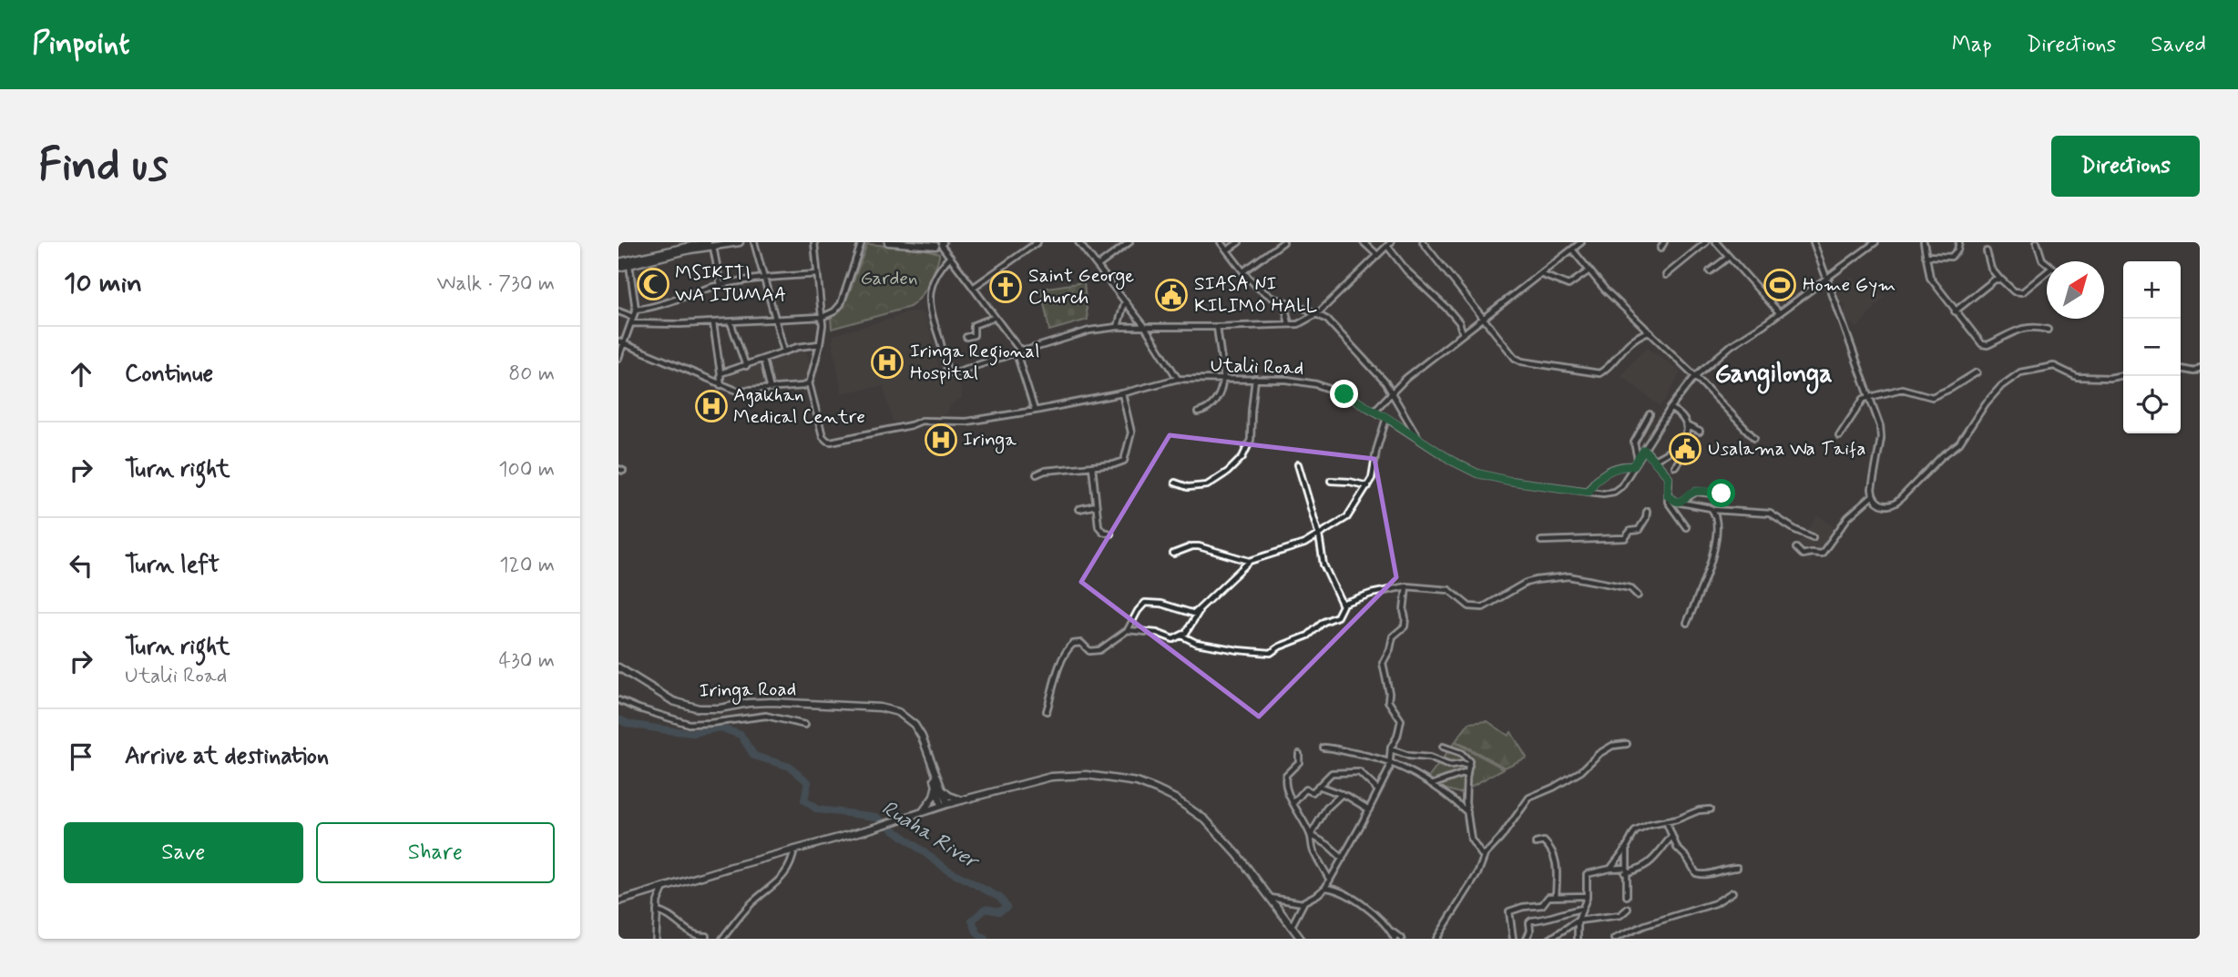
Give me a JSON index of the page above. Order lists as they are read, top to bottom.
{
  "streets": {
    "highway": ["Iringa Road"],
    "street": ["Utalii Road"]
  },
  "districts": ["Gangilonga"],
  "water": ["Ruaha River"],
  "parks": ["Garden"],
  "places": {
    "mosque": ["MSIKITI WA IJUMAA"],
    "sports": ["Home Gym"],
    "church": ["Saint George Church"],
    "public building": ["SIASA NI KILIMO HALL", "Usalama Wa Taifa"],
    "hospital": ["Iringa Regional Hospital", "Agakhan Medical Centre", "Iringa"]
  },
  "north": "top right",
  "page": {
    "header": "Pinpoint",
    "nav": ["Map", "Directions", "Saved"],
    "buttons": [
      "Directions",
      ["Save", "Share"]
    ],
    "title": "Find us",
    "heading": ["10 min", "Walk · 730 m"],
    "map_buttons": ["+", "−"],
    "list": [
      ["Continue", "80 m"],
      ["Turn right", "100 m"],
      ["Turn left", "120 m"],
      ["Turn right", "Utalii Road", "430 m"],
      "Arrive at destination"
    ]
  }
}
